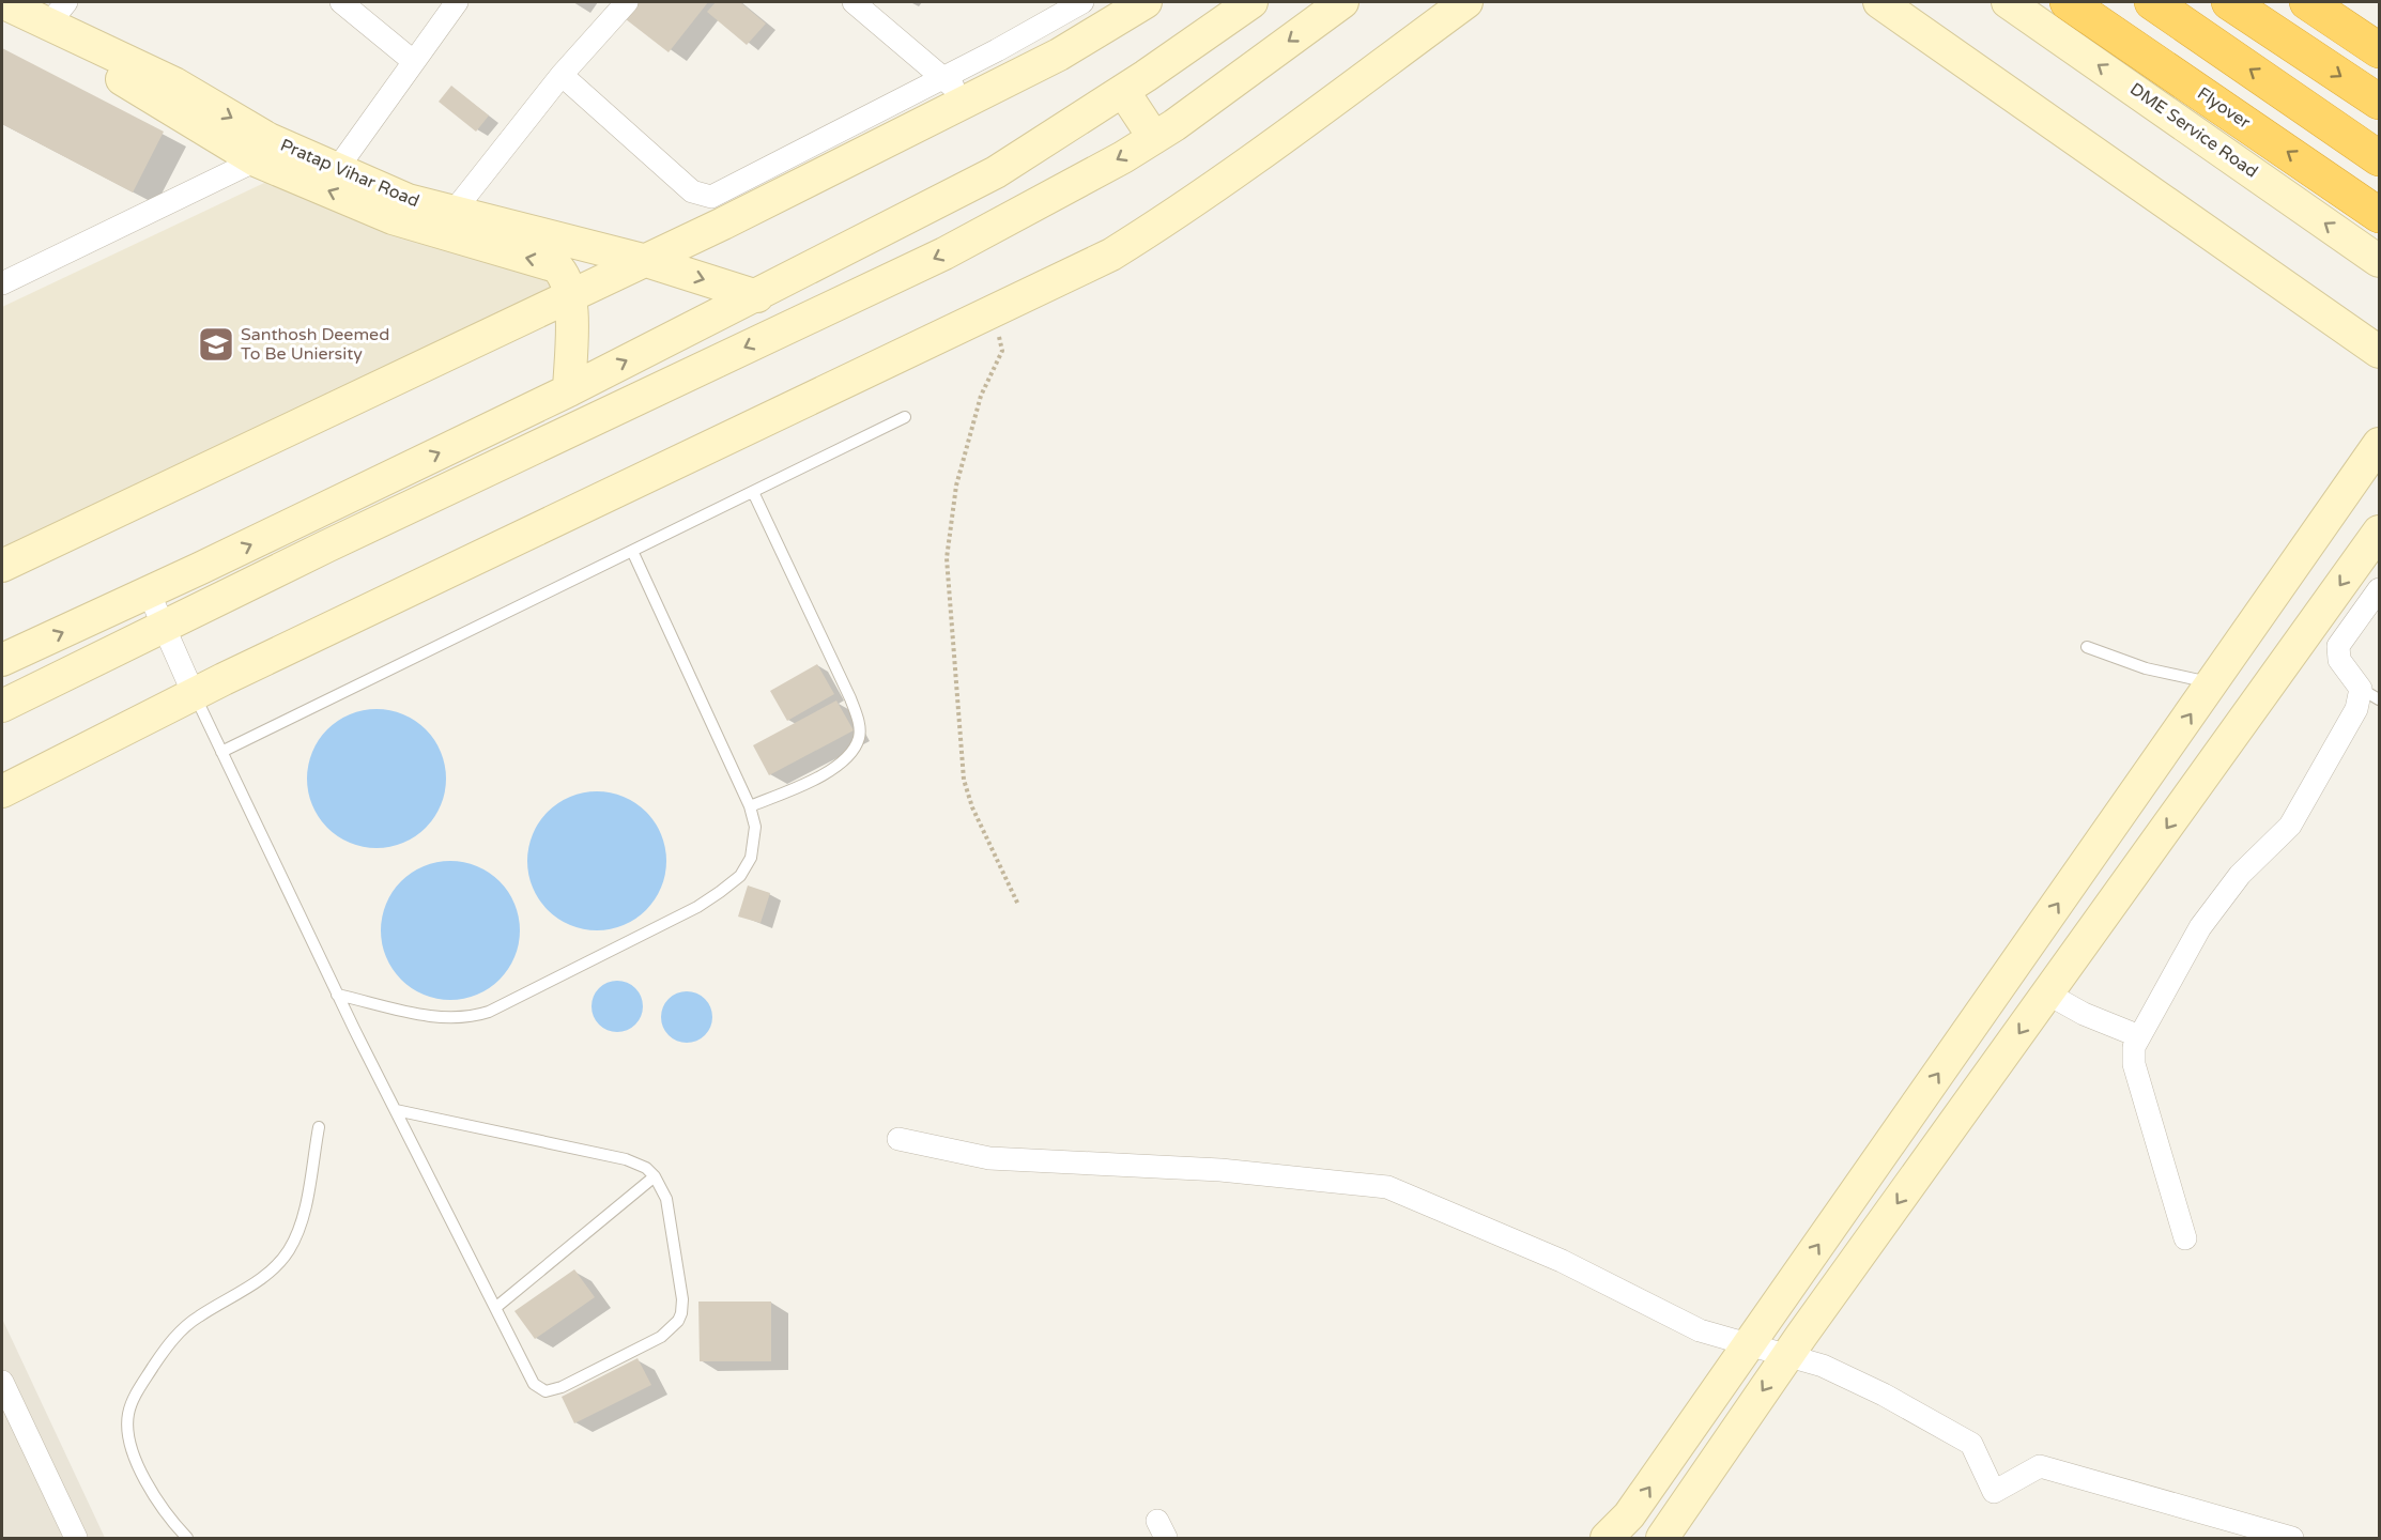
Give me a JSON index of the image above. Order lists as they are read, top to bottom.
{
  "streets": {
    "highway": ["Flyover"],
    "street": ["DME Service Road", "Pratap Vihar Road"]
  },
  "places": {
    "school or university": ["Santhosh Deemed To Be Uniersity"]
  }
}
